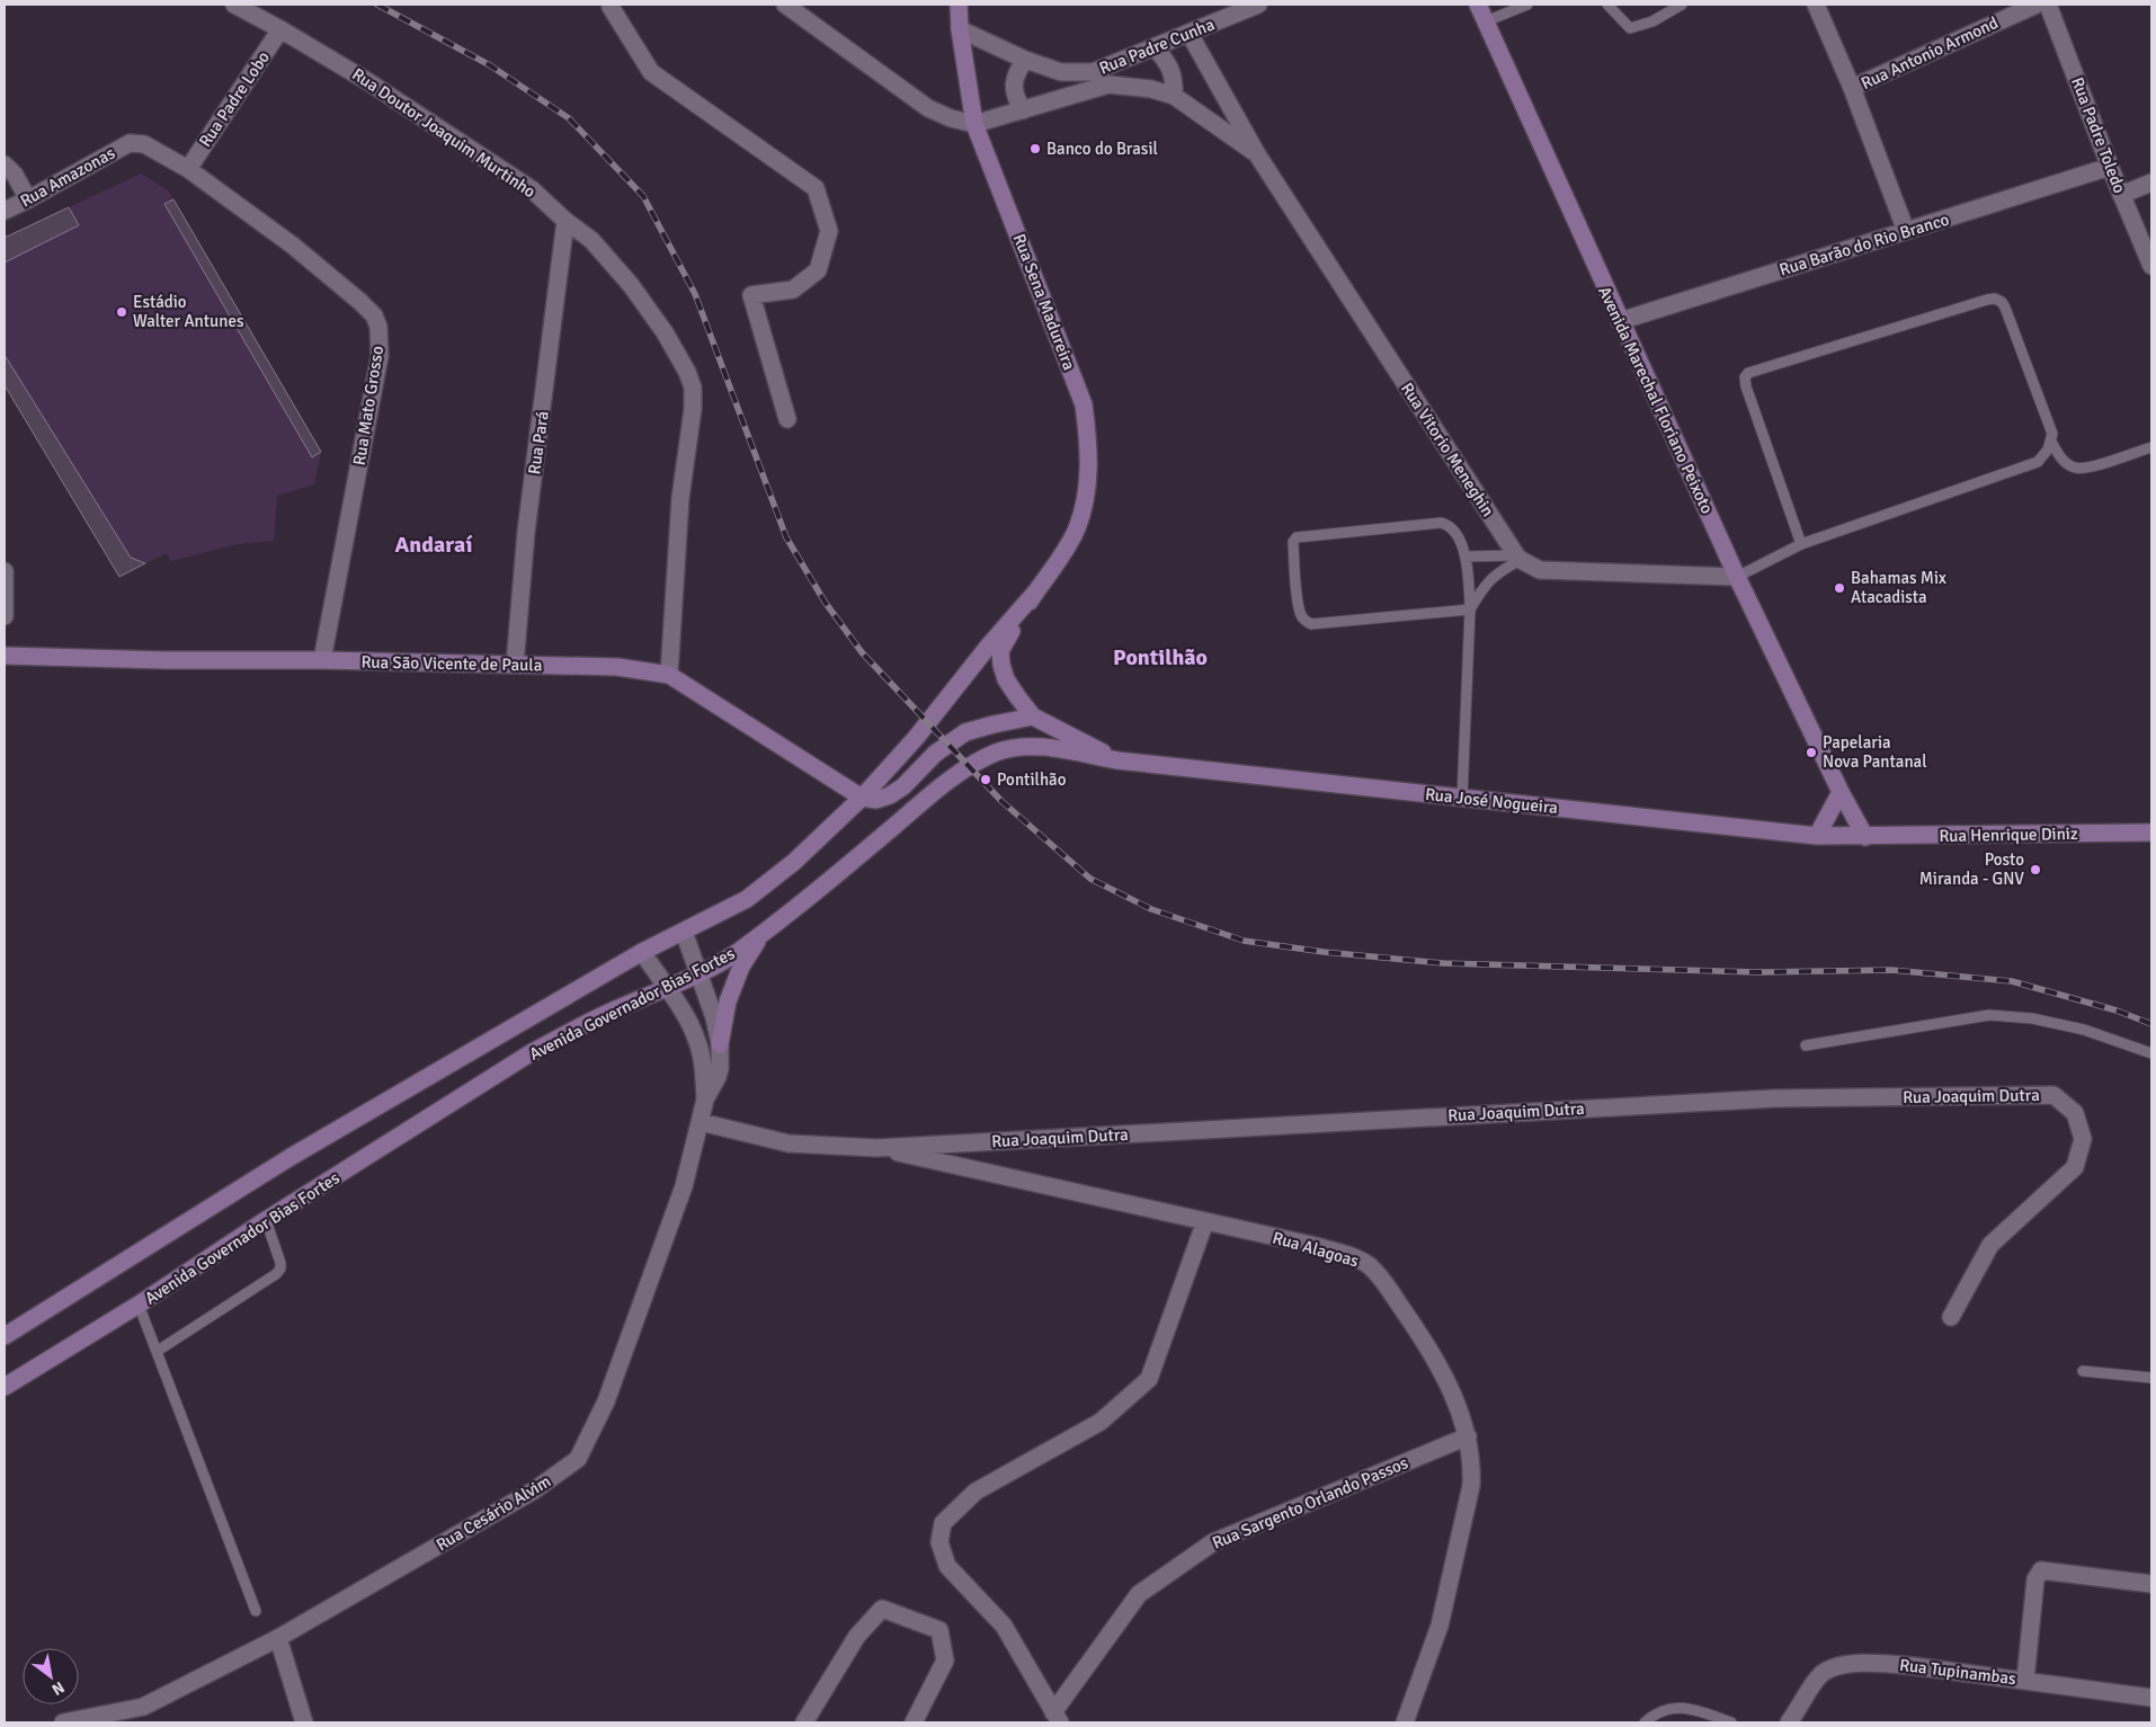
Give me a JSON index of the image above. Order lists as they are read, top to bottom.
{
  "streets": {
    "main road": [
      "Rua Sena Madureira",
      "Avenida Marechal Floriano Peixoto",
      "Rua São Vicente de Paula",
      "Rua José Nogueira",
      "Rua Henrique Diniz",
      "Avenida Governador Bias Fortes"
    ],
    "street": [
      "Rua Padre Cunha",
      "Rua Antonio Armond",
      "Rua Padre Lobo",
      "Rua Doutor Joaquim Murtinho",
      "Rua Padre Toledo",
      "Rua Amazonas",
      "Rua Barão do Rio Branco",
      "Rua Mato Grosso",
      "Rua Pará",
      "Rua Vitorio Meneghin",
      "Rua Joaquim Dutra",
      "Rua Alagoas",
      "Rua Sargento Orlando Passos",
      "Rua Cesário Alvim",
      "Rua Tupinambas"
    ]
  },
  "crossings": [
    ["Rua Padre Cunha", "Rua Sena Madureira"],
    ["Rua Padre Cunha", "Rua Vitorio Meneghin"],
    ["Rua Padre Lobo", "Rua Doutor Joaquim Murtinho"],
    ["Rua Padre Lobo", "Rua Mato Grosso"],
    ["Rua Doutor Joaquim Murtinho", "Rua Pará"],
    ["Rua Doutor Joaquim Murtinho", "Rua São Vicente de Paula"],
    ["Rua Padre Toledo", "Rua Barão do Rio Branco"],
    ["Rua Amazonas", "Rua Mato Grosso"],
    ["Rua Barão do Rio Branco", "Avenida Marechal Floriano Peixoto"],
    ["Rua Sena Madureira", "Avenida Governador Bias Fortes"],
    ["Avenida Marechal Floriano Peixoto", "Rua José Nogueira"],
    ["Avenida Marechal Floriano Peixoto", "Rua Henrique Diniz"],
    ["Rua Mato Grosso", "Rua São Vicente de Paula"],
    ["Rua Pará", "Rua São Vicente de Paula"],
    ["Rua São Vicente de Paula", "Avenida Governador Bias Fortes"],
    ["Rua José Nogueira", "Rua Henrique Diniz"],
    ["Rua José Nogueira", "Avenida Governador Bias Fortes"],
    ["Rua Joaquim Dutra", "Rua Alagoas"],
    ["Rua Joaquim Dutra", "Rua Cesário Alvim"],
    ["Rua Alagoas", "Rua Sargento Orlando Passos"]
  ],
  "districts": ["Andaraí", "Pontilhão"],
  "places": [
    "Banco do Brasil",
    "Estádio Walter Antunes",
    "Bahamas Mix Atacadista",
    "Papelaria Nova Pantanal",
    "Pontilhão",
    "Posto Miranda - GNV"
  ],
  "north": "bottom right"
}
